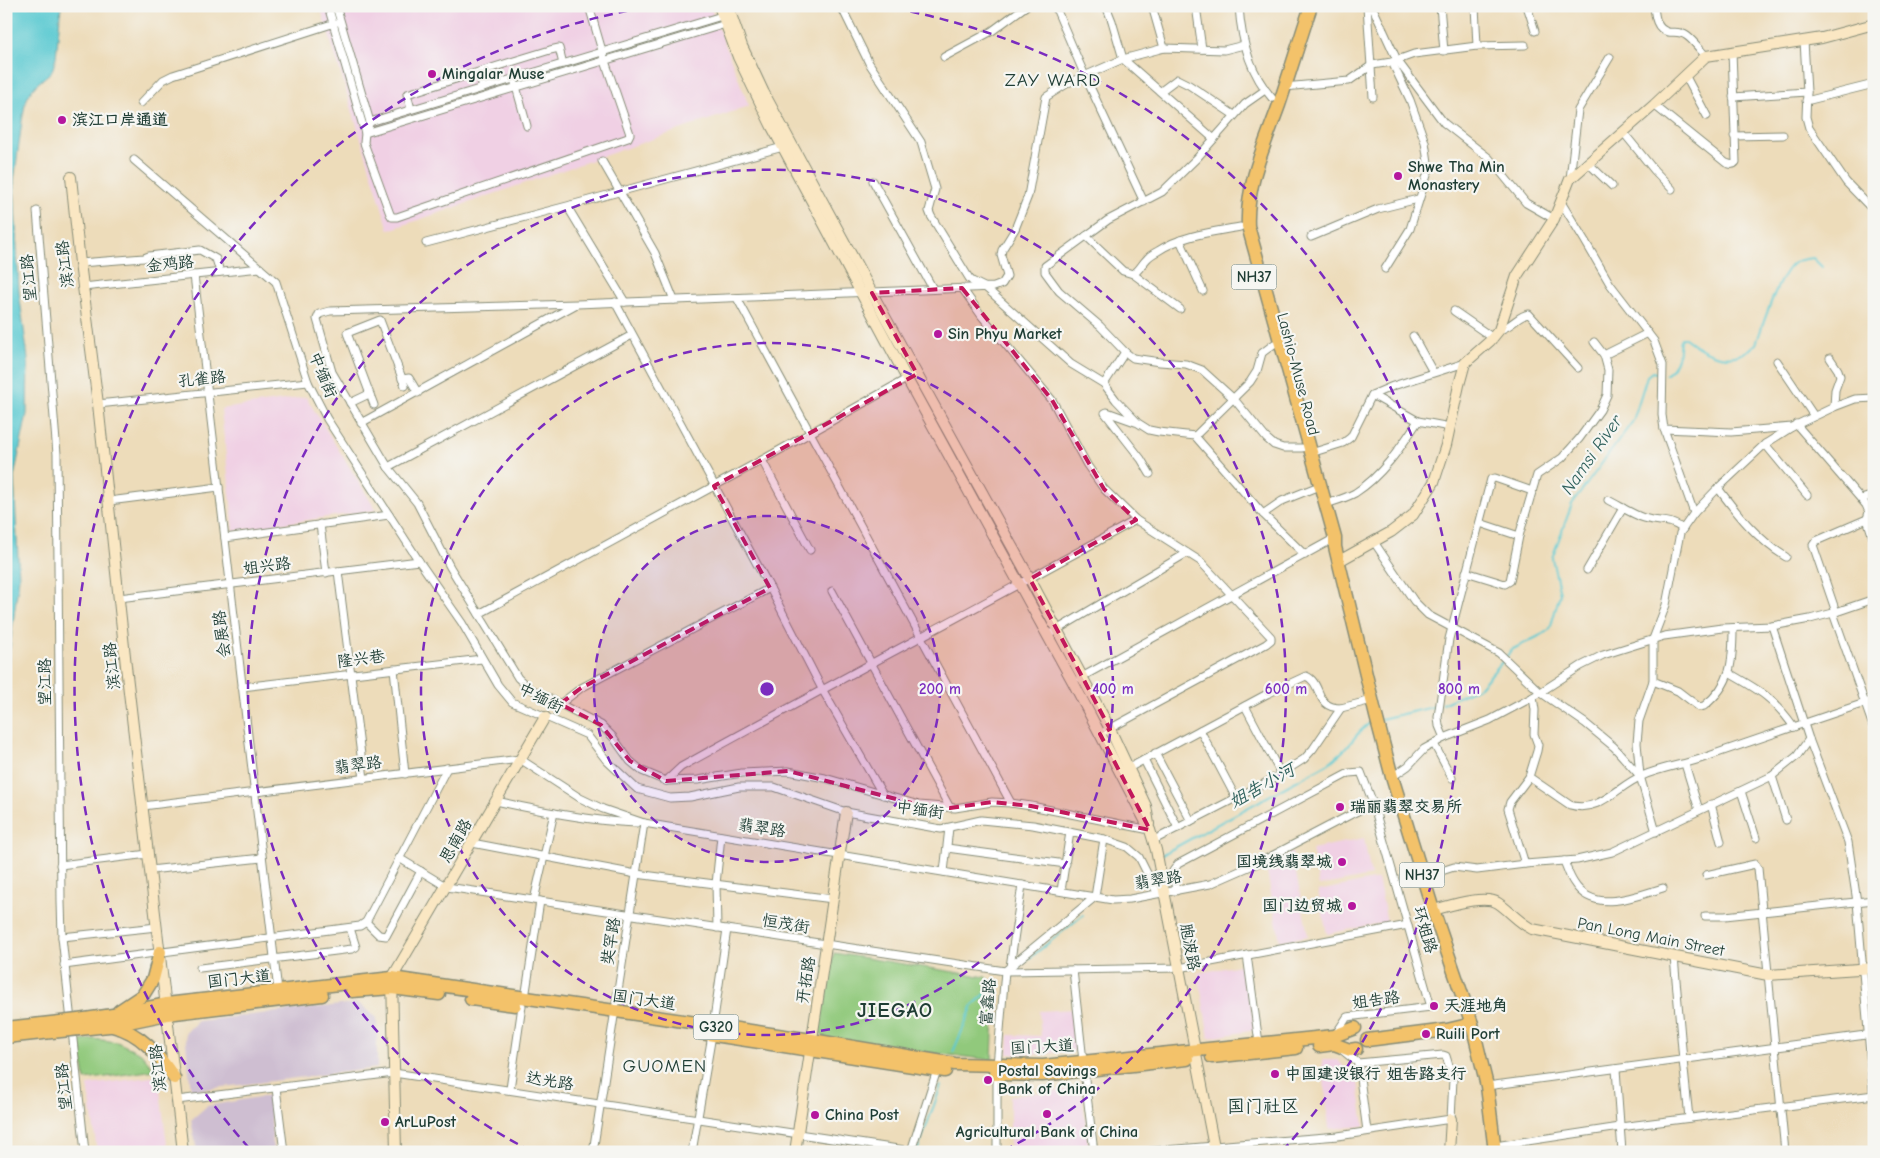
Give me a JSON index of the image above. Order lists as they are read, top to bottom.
{
  "streets": {
    "highway": [
      "NH37",
      "Lashio-Muse Road",
      "国门大道",
      "G320"
    ],
    "street": [
      "滨江路",
      "金鸡路",
      "望江路",
      "中缅街",
      "孔雀路",
      "姐兴路",
      "会展路",
      "隆兴巷",
      "翡翠路",
      "思南路",
      "恒茂街",
      "环姐路",
      "Pan Long Main Street",
      "奘罕路",
      "胞波路",
      "开拓路",
      "姐告路",
      "富鑫路",
      "达光路"
    ]
  },
  "crossings": [
    ["滨江路", "金鸡路"],
    ["滨江路", "孔雀路"],
    ["滨江路", "姐兴路"],
    ["滨江路", "翡翠路"],
    ["滨江路", "国门大道"],
    ["滨江路", "达光路"],
    ["金鸡路", "中缅街"],
    ["金鸡路", "会展路"],
    ["NH37", "Lashio-Muse Road"],
    ["NH37", "Pan Long Main Street"],
    ["中缅街", "孔雀路"],
    ["中缅街", "姐兴路"],
    ["中缅街", "隆兴巷"],
    ["中缅街", "翡翠路"],
    ["中缅街", "思南路"],
    ["中缅街", "胞波路"],
    ["中缅街", "开拓路"],
    ["孔雀路", "会展路"],
    ["姐兴路", "会展路"],
    ["会展路", "隆兴巷"],
    ["会展路", "翡翠路"],
    ["会展路", "国门大道"],
    ["翡翠路", "思南路"],
    ["翡翠路", "环姐路"],
    ["翡翠路", "奘罕路"],
    ["翡翠路", "胞波路"],
    ["翡翠路", "开拓路"],
    ["翡翠路", "富鑫路"],
    ["思南路", "恒茂街"],
    ["思南路", "国门大道"],
    ["恒茂街", "环姐路"],
    ["恒茂街", "奘罕路"],
    ["恒茂街", "胞波路"],
    ["恒茂街", "开拓路"],
    ["恒茂街", "富鑫路"],
    ["环姐路", "姐告路"],
    ["奘罕路", "国门大道"],
    ["奘罕路", "达光路"],
    ["胞波路", "国门大道"],
    ["国门大道", "开拓路"],
    ["国门大道", "姐告路"],
    ["国门大道", "富鑫路"],
    ["国门大道", "G320"],
    ["开拓路", "达光路"]
  ],
  "districts": [
    "ZAY WARD",
    "JIEGAO",
    "GUOMEN",
    "国门社区"
  ],
  "water": ["Namsi River", "姐告小河"],
  "places": [
    "Mingalar Muse",
    "滨江口岸通道",
    "Shwe Tha Min Monastery",
    "Sin Phyu Market",
    "瑞丽翡翠交易所",
    "国境线翡翠城",
    "国门边贸城",
    "天涯地角",
    "Ruili Port",
    "中国建设银行 姐告路支行",
    "Postal Savings Bank of China",
    "Agricultural Bank of China",
    "China Post",
    "ArLuPost"
  ],
  "rings": [
    "200 m",
    "400 m",
    "600 m",
    "800 m"
  ]
}
